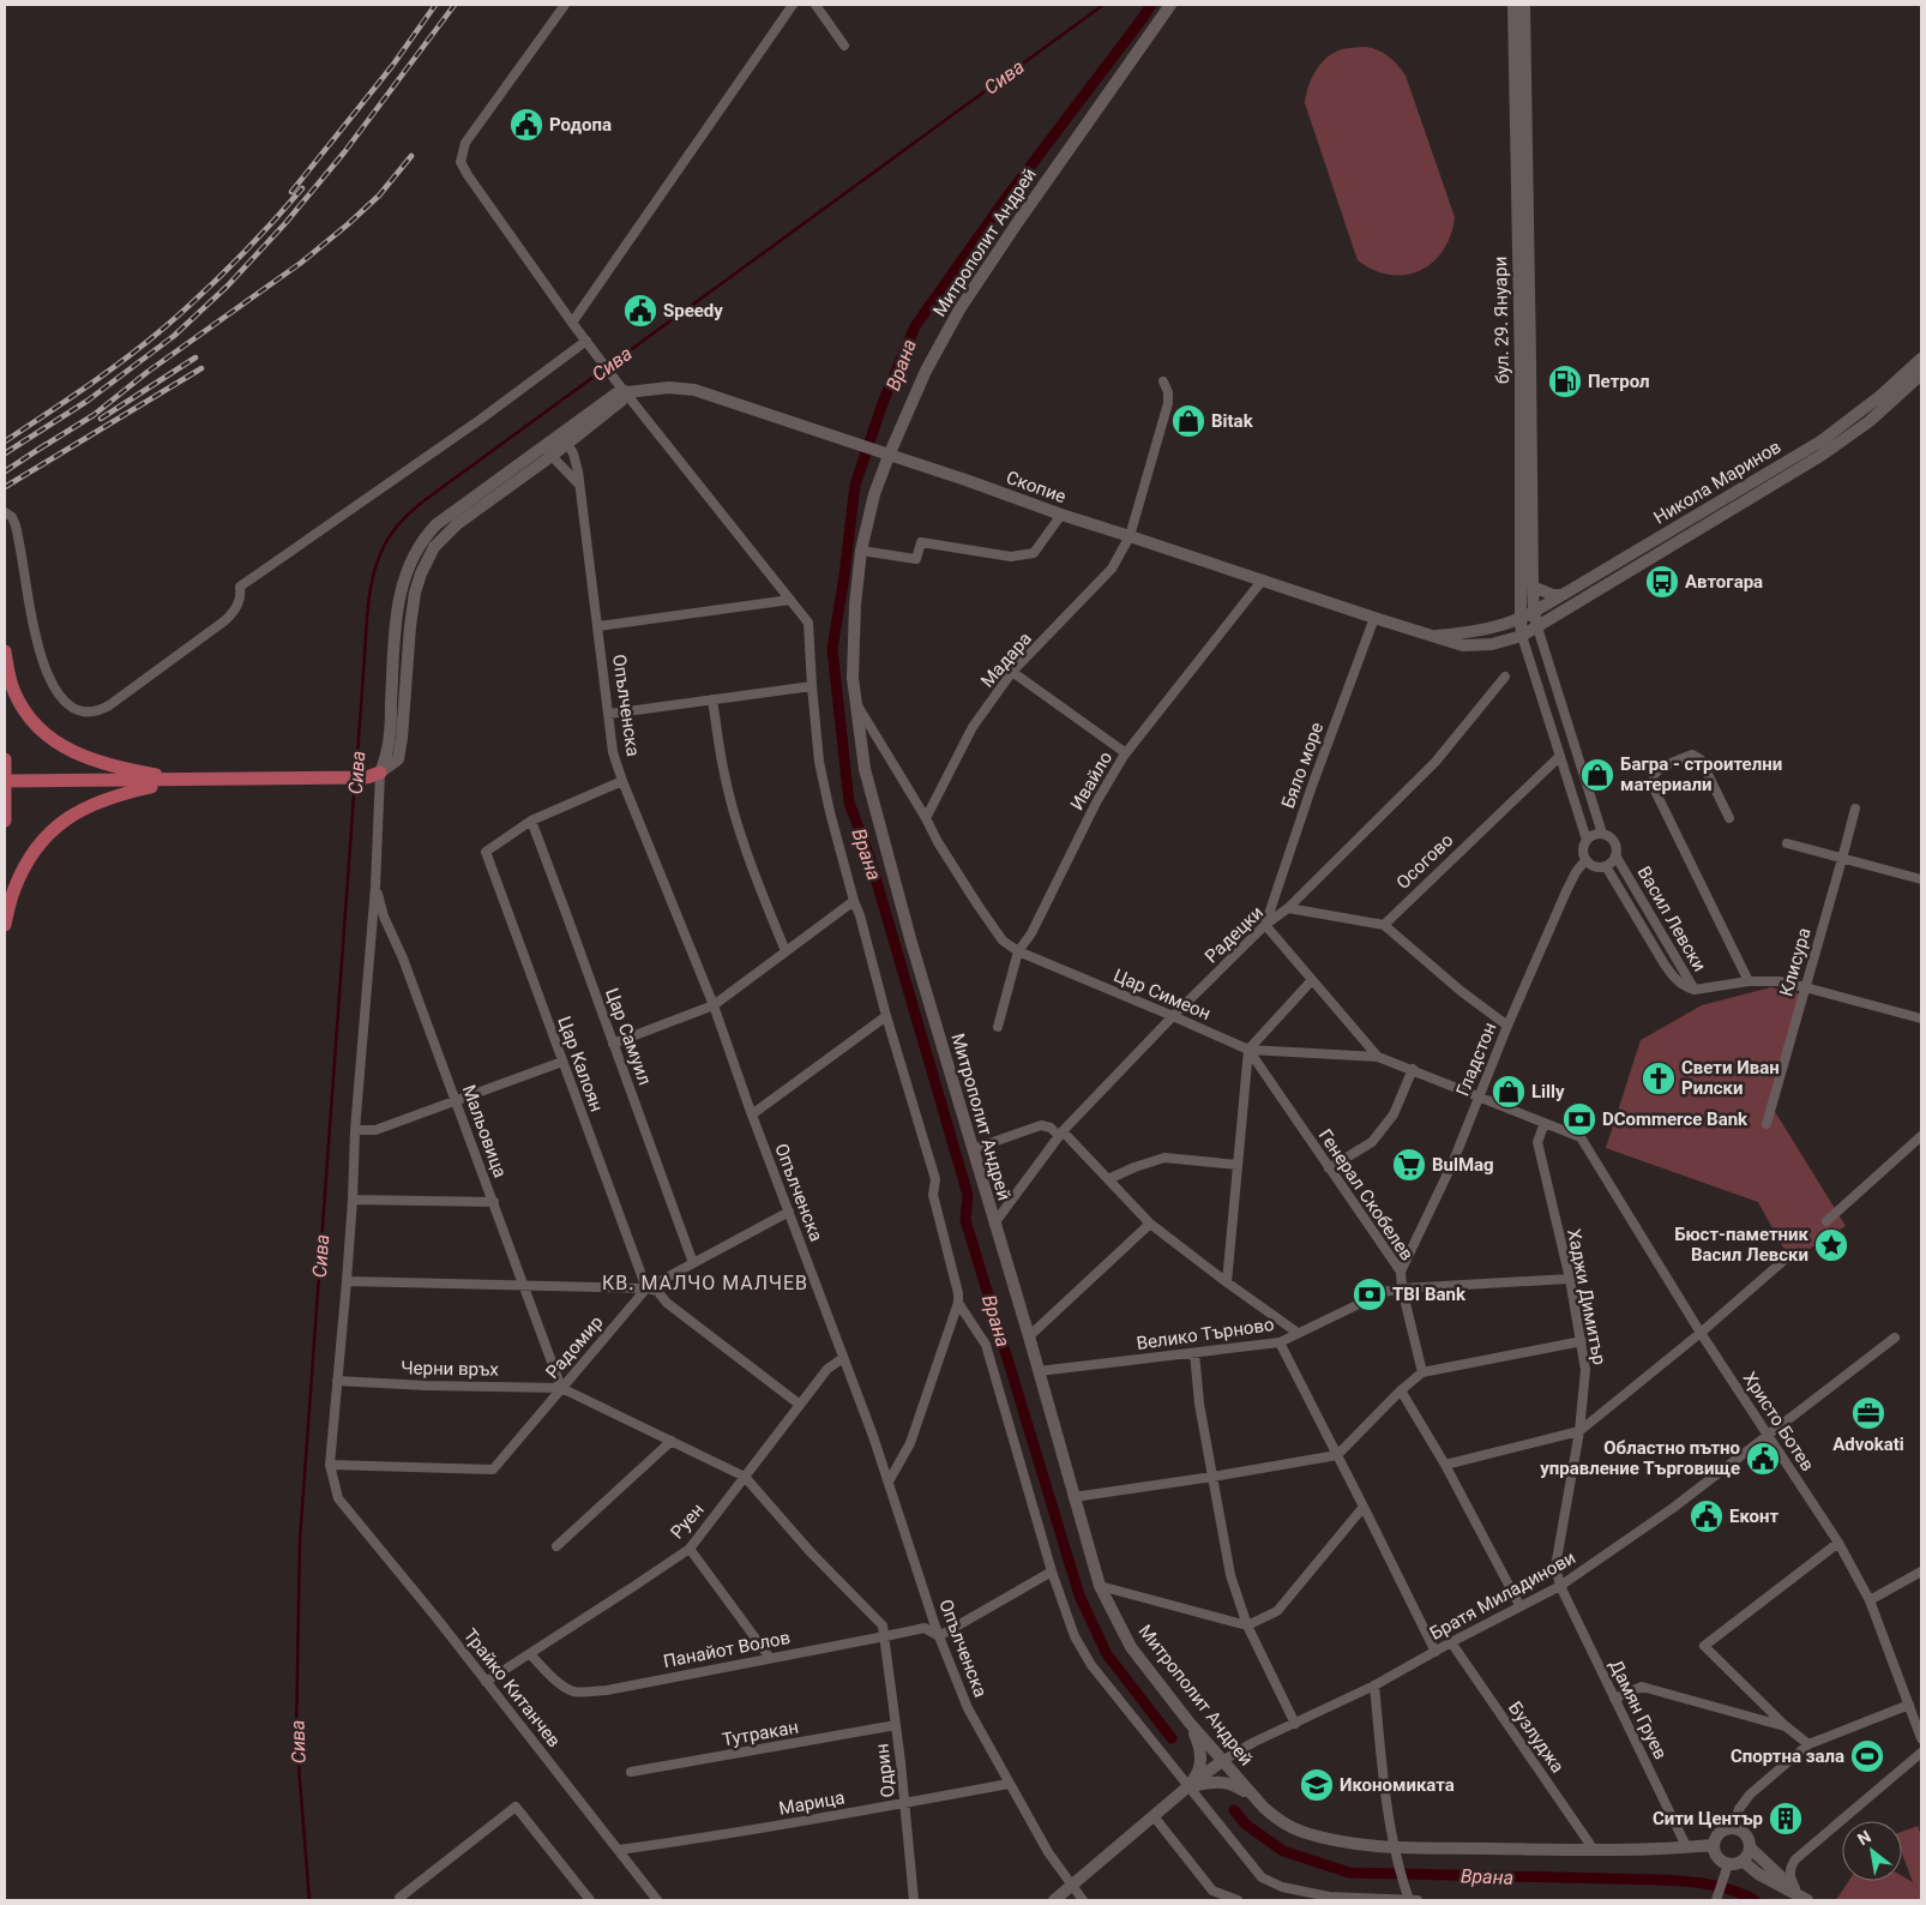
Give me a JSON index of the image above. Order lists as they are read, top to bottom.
{
  "streets": {
    "street": [
      "Митрополит Андрей",
      "бул. 29. Януари",
      "Никола Маринов",
      "Скопие",
      "Мадара",
      "Опълченска",
      "Бяло море",
      "Ивайло",
      "Осогово",
      "Васил Левски",
      "Радецки",
      "Клисура",
      "Цар Симеон",
      "Цар Самуил",
      "Гладстон",
      "Цар Калоян",
      "Мальовица",
      "Генерал Скобелев",
      "Хаджи Димитър",
      "Велико Търново",
      "Радомир",
      "Черни връх",
      "Христо Ботев",
      "Руен",
      "Братя Миладинови",
      "Панайот Волов",
      "Трайко Китанчев",
      "Дамян Груев",
      "Тутракан",
      "Бузлуджа",
      "Одрин",
      "Марица"
    ]
  },
  "crossings": [
    ["Митрополит Андрей", "Скопие"],
    ["Митрополит Андрей", "Радецки"],
    ["Митрополит Андрей", "Цар Симеон"],
    ["Митрополит Андрей", "Велико Търново"],
    ["Митрополит Андрей", "Братя Миладинови"],
    ["Митрополит Андрей", "Дамян Груев"],
    ["Митрополит Андрей", "Бузлуджа"],
    ["бул. 29. Януари", "Никола Маринов"],
    ["бул. 29. Януари", "Скопие"],
    ["Никола Маринов", "Скопие"],
    ["Скопие", "Мадара"],
    ["Скопие", "Бяло море"],
    ["Скопие", "Ивайло"],
    ["Мадара", "Цар Симеон"],
    ["Опълченска", "Радомир"],
    ["Опълченска", "Руен"],
    ["Опълченска", "Панайот Волов"],
    ["Опълченска", "Марица"],
    ["Бяло море", "Радецки"],
    ["Ивайло", "Цар Симеон"],
    ["Васил Левски", "Гладстон"],
    ["Радецки", "Цар Симеон"],
    ["Цар Симеон", "Гладстон"],
    ["Цар Симеон", "Генерал Скобелев"],
    ["Цар Симеон", "Хаджи Димитър"],
    ["Цар Симеон", "Христо Ботев"],
    ["Цар Самуил", "Цар Калоян"],
    ["Цар Самуил", "Радомир"],
    ["Гладстон", "Генерал Скобелев"],
    ["Цар Калоян", "Радомир"],
    ["Мальовица", "Радомир"],
    ["Мальовица", "Черни връх"],
    ["Генерал Скобелев", "Велико Търново"],
    ["Хаджи Димитър", "Велико Търново"],
    ["Хаджи Димитър", "Братя Миладинови"],
    ["Хаджи Димитър", "Дамян Груев"],
    ["Радомир", "Черни връх"],
    ["Радомир", "Трайко Китанчев"],
    ["Христо Ботев", "Братя Миладинови"],
    ["Руен", "Панайот Волов"],
    ["Руен", "Трайко Китанчев"],
    ["Братя Миладинови", "Дамян Груев"],
    ["Братя Миладинови", "Бузлуджа"],
    ["Панайот Волов", "Одрин"],
    ["Трайко Китанчев", "Марица"],
    ["Тутракан", "Одрин"],
    ["Одрин", "Марица"]
  ],
  "districts": ["КВ. МАЛЧО МАЛЧЕВ"],
  "water": ["Сива", "Врана"],
  "places": {
    "public building": [
      "Родопа",
      "Speedy",
      "Областно пътно управление Търговище",
      "Еконт"
    ],
    "fuel station": ["Петрол"],
    "shop": ["Bitak", "Багра - строителни материали", "Lilly"],
    "bus stop": ["Автогара"],
    "church": ["Свети Иван Рилски"],
    "bank": ["DCommerce Bank", "TBI Bank"],
    "supermarket": ["BulMag"],
    "place": ["Бюст-паметник Васил Левски"],
    "office": ["Advokati"],
    "sports": ["Спортна зала"],
    "school or university": ["Икономиката"],
    "building": ["Сити Център"]
  },
  "north": "top left"
}
